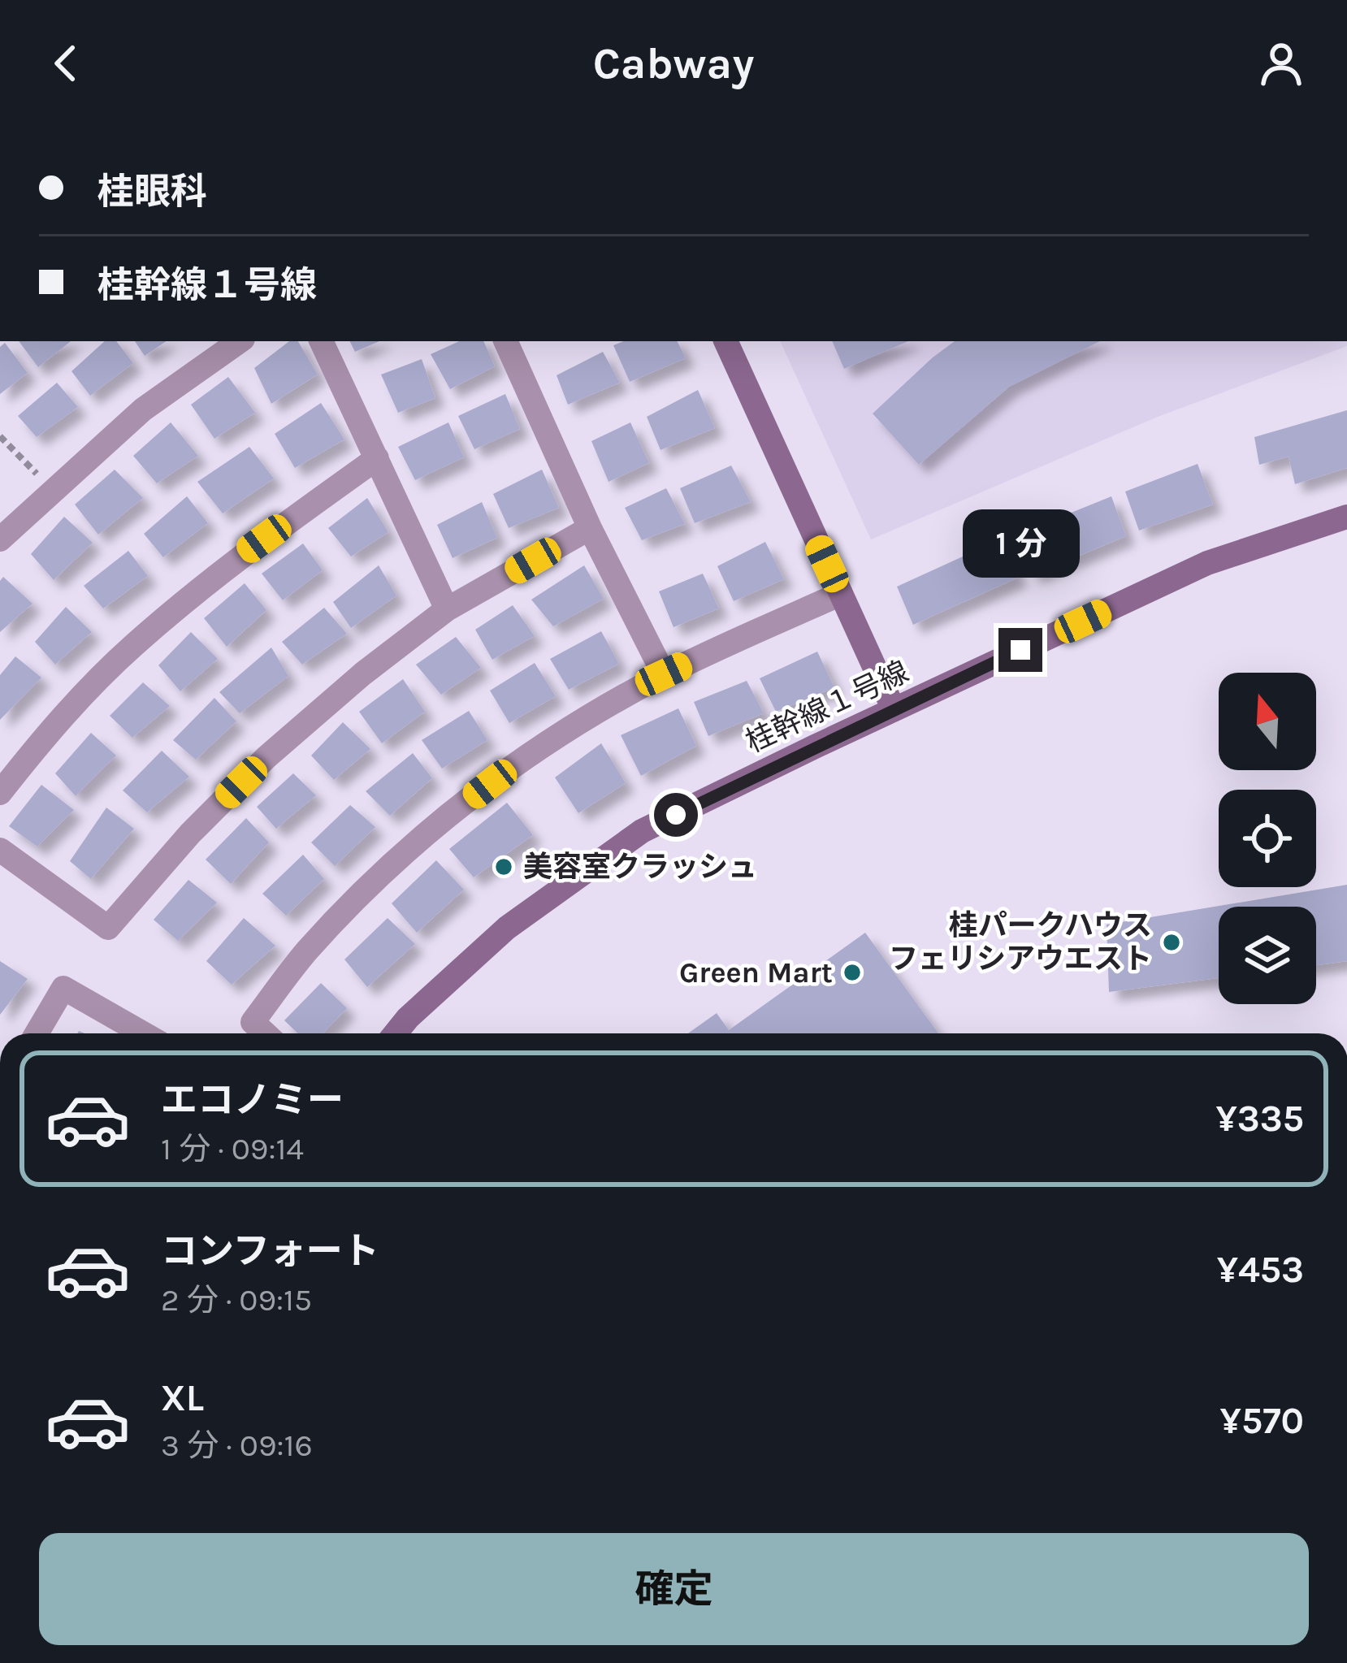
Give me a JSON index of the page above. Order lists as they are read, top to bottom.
{
  "streets": {
    "street": ["桂幹線１号線"]
  },
  "places": ["美容室クラッシュ", "桂パークハウス フェリシアウエスト", "Green Mart"],
  "north": "top",
  "page": {
    "header": "Cabway",
    "banner": ["桂眼科", "桂幹線１号線"],
    "bubble": "1 分",
    "list": [
      {
        "name": "エコノミー",
        "note": "1 分 · 09:14",
        "value": "¥335"
      },
      {
        "name": "コンフォート",
        "note": "2 分 · 09:15",
        "value": "¥453"
      },
      {
        "name": "XL",
        "note": "3 分 · 09:16",
        "value": "¥570"
      }
    ],
    "buttons": "確定"
  }
}
